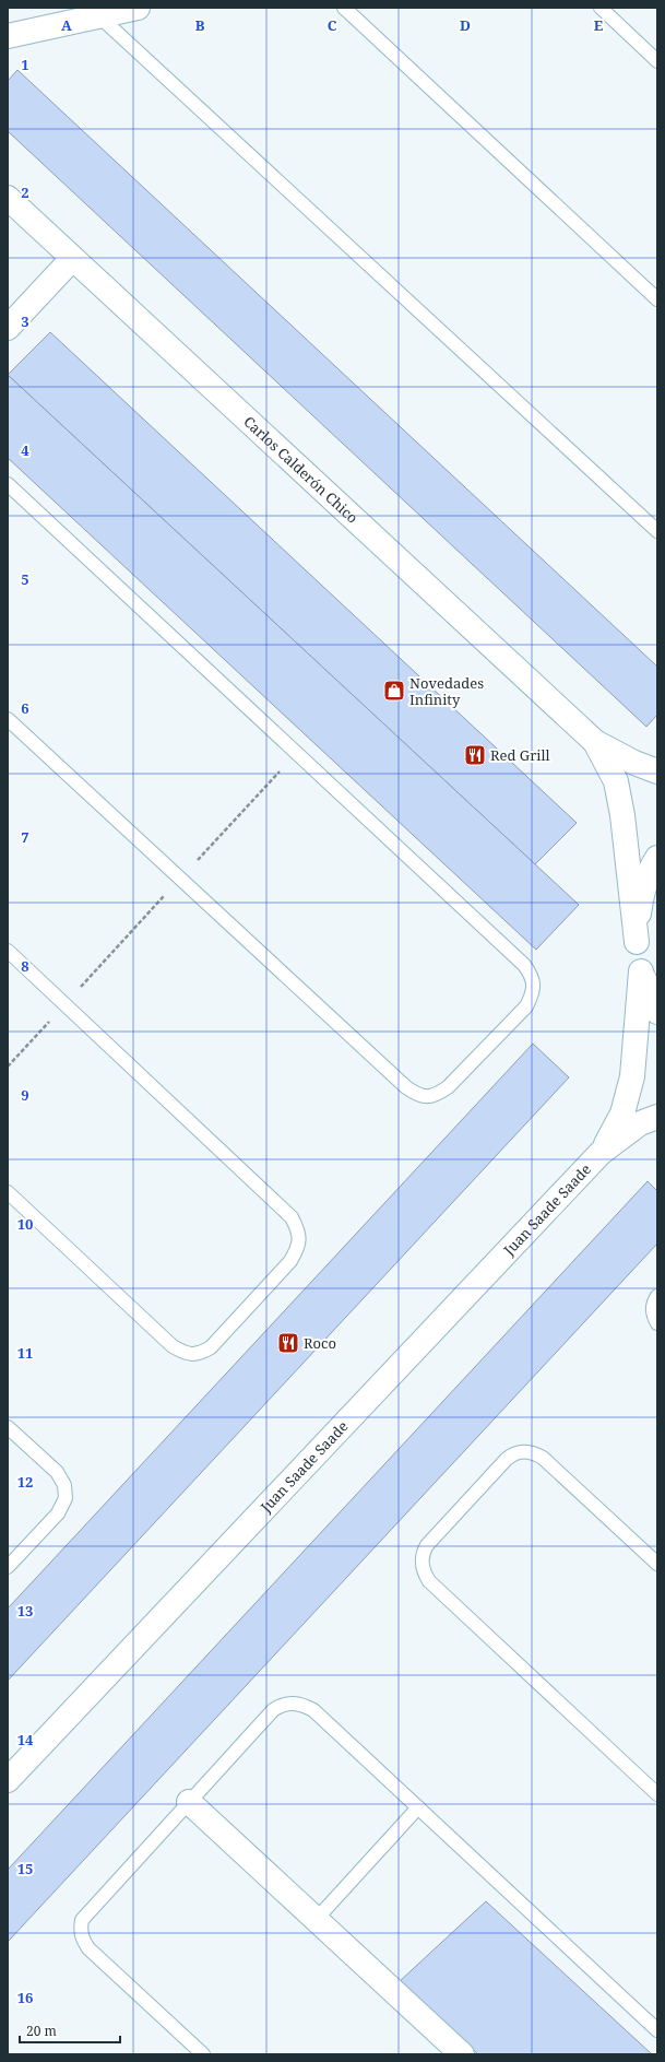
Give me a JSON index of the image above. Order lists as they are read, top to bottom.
{
  "streets": {
    "street": ["Carlos Calderón Chico", "Juan Saade Saade"]
  },
  "places": {
    "shop": ["Novedades Infinity"],
    "restaurant": ["Red Grill", "Roco"]
  },
  "scale_bar": "20 m",
  "grid": {
    "columns": [
      "A",
      "B",
      "C",
      "D",
      "E"
    ],
    "rows": [
      "1",
      "2",
      "3",
      "4",
      "5",
      "6",
      "7",
      "8",
      "9",
      "10",
      "11",
      "12",
      "13",
      "14",
      "15",
      "16"
    ]
  }
}
